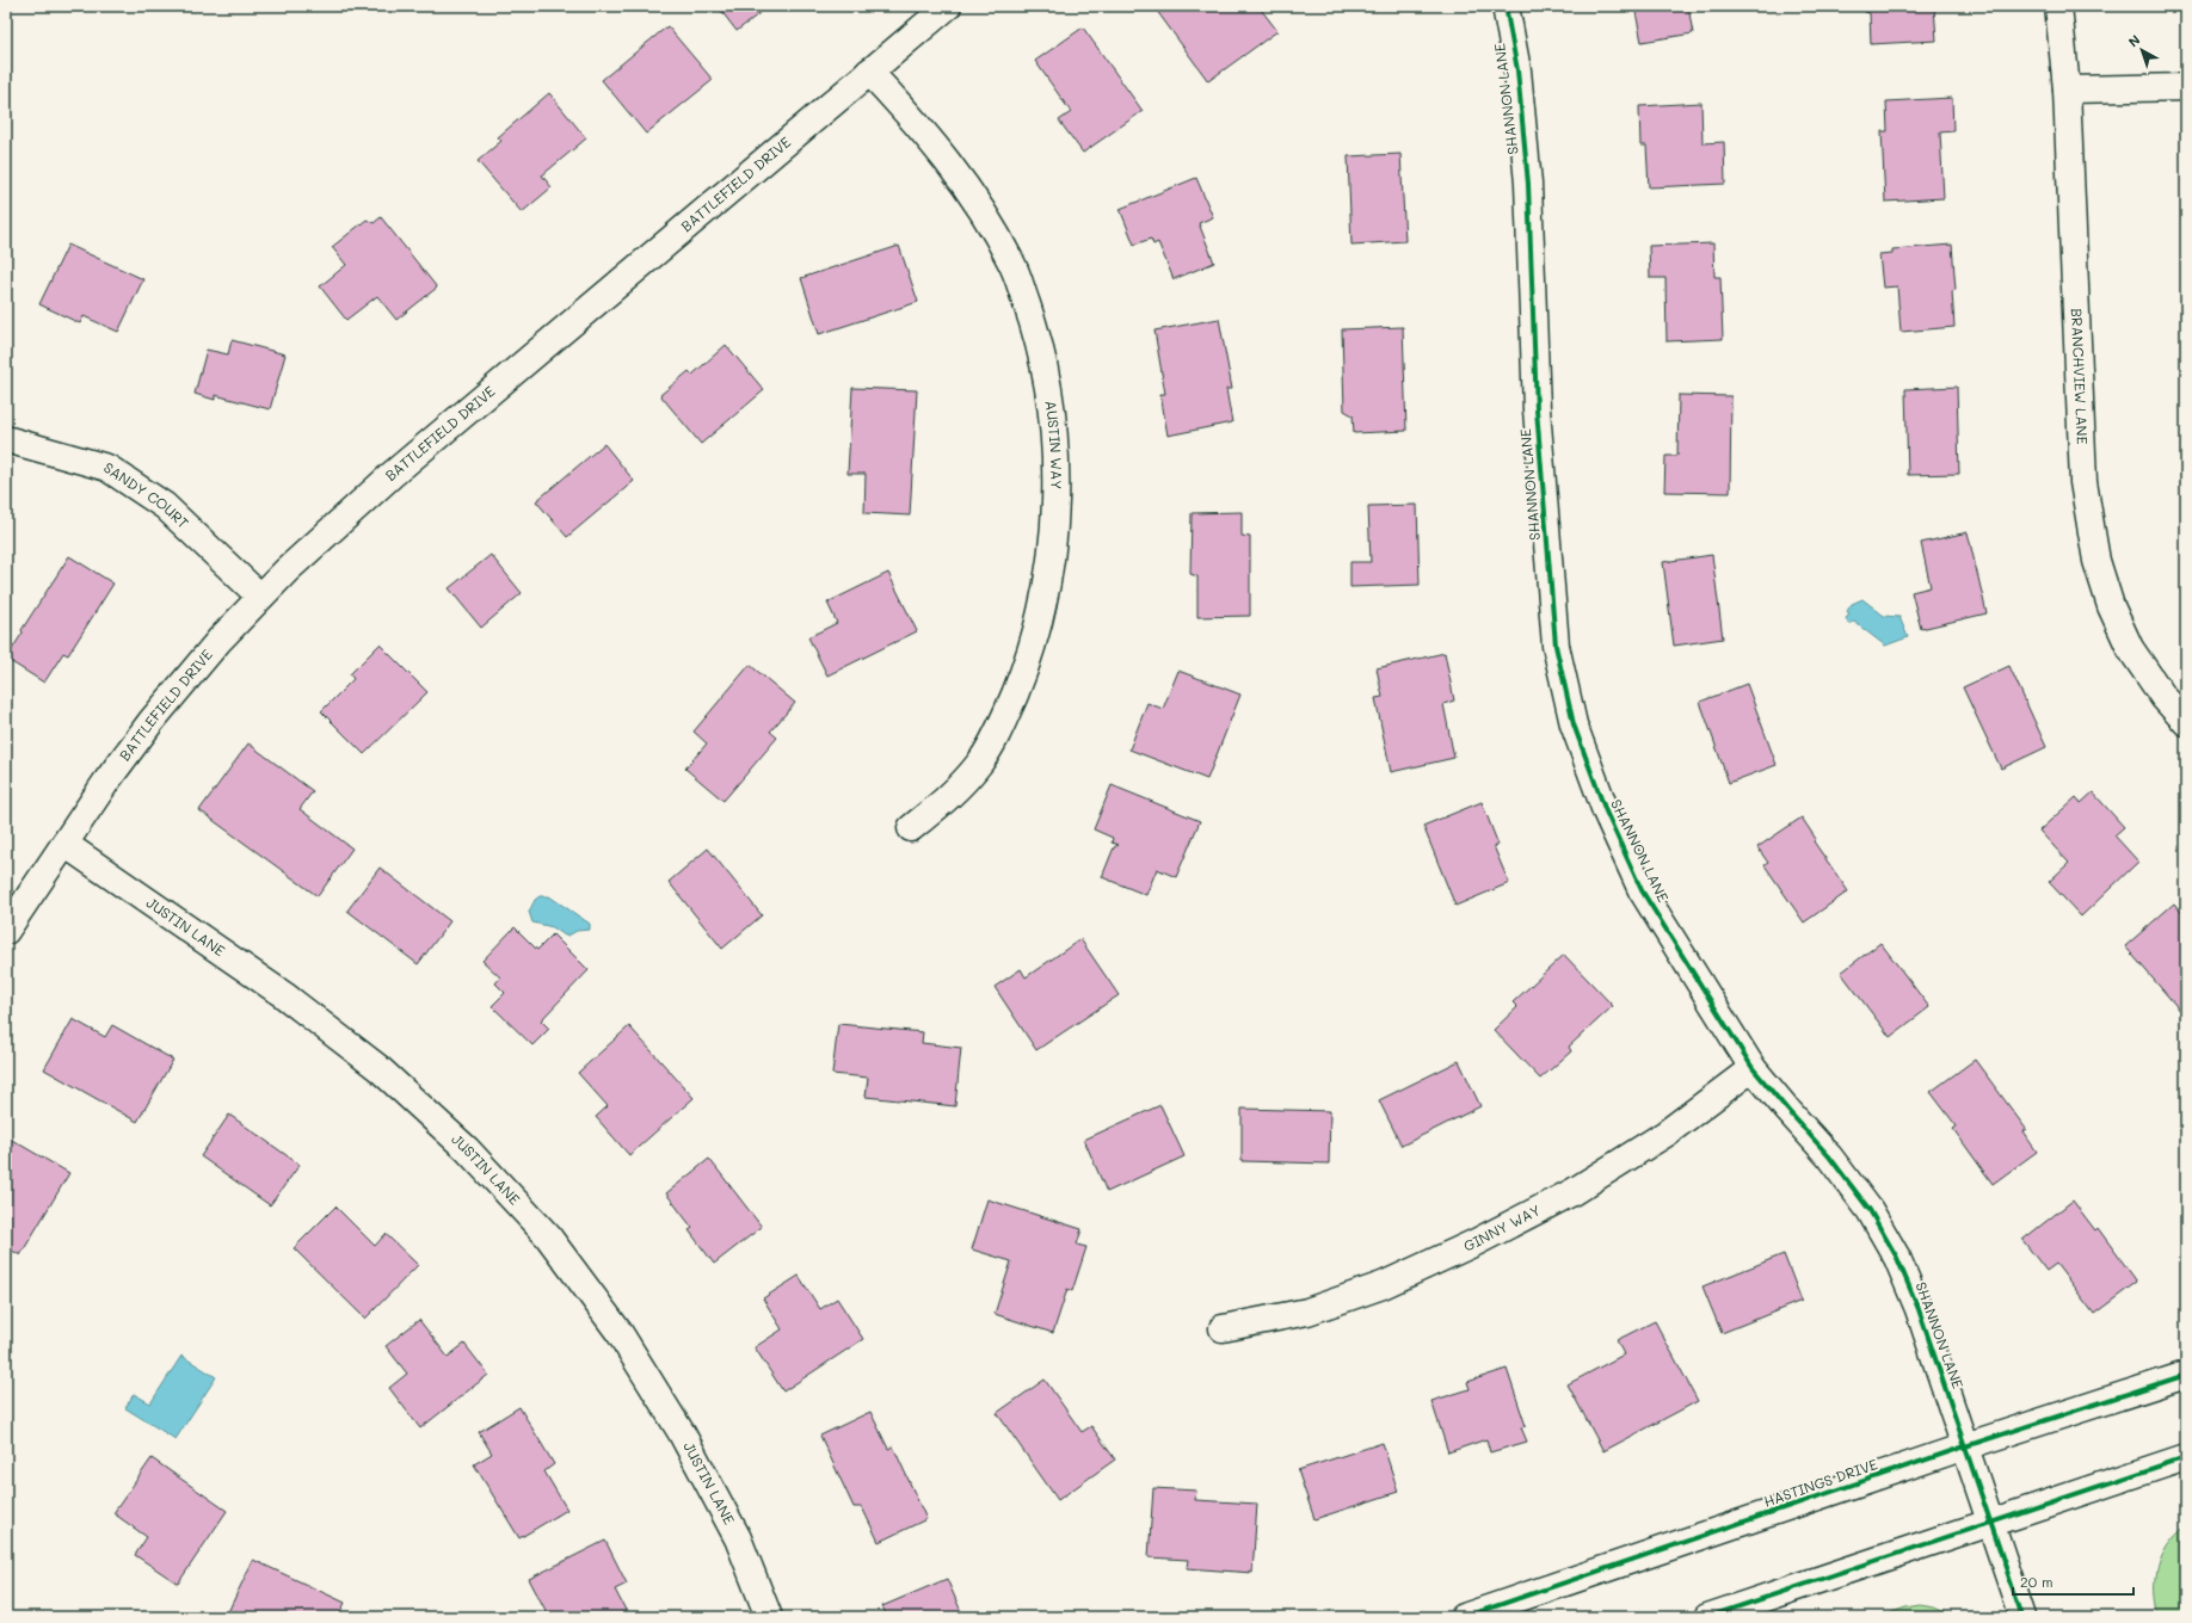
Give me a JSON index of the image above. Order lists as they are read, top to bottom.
{
  "streets": {
    "street": [
      "SHANNON LANE",
      "BATTLEFIELD DRIVE",
      "BRANCHVIEW LANE",
      "AUSTIN WAY",
      "SANDY COURT",
      "JUSTIN LANE",
      "GINNY WAY",
      "HASTINGS DRIVE"
    ]
  },
  "crossings": [
    ["SHANNON LANE", "GINNY WAY"],
    ["SHANNON LANE", "HASTINGS DRIVE"],
    ["BATTLEFIELD DRIVE", "AUSTIN WAY"],
    ["BATTLEFIELD DRIVE", "SANDY COURT"],
    ["BATTLEFIELD DRIVE", "JUSTIN LANE"]
  ],
  "scale_bar": "20 m",
  "north": "top left"
}
